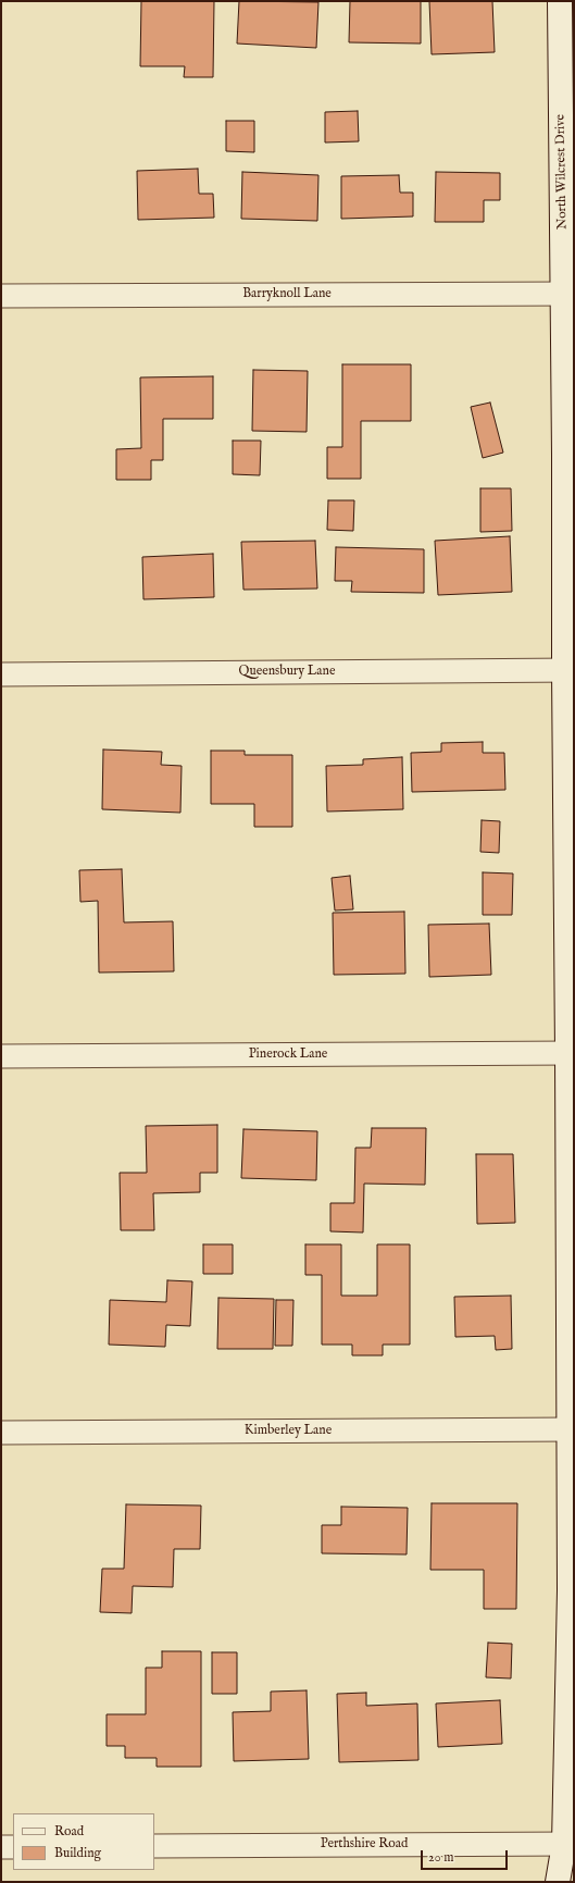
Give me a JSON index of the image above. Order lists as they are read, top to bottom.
{
  "streets": {
    "main road": ["North Wilcrest Drive"],
    "street": [
      "Barryknoll Lane",
      "Queensbury Lane",
      "Pinerock Lane",
      "Kimberley Lane",
      "Perthshire Road"
    ]
  },
  "crossings": [
    ["North Wilcrest Drive", "Barryknoll Lane"],
    ["North Wilcrest Drive", "Queensbury Lane"],
    ["North Wilcrest Drive", "Pinerock Lane"],
    ["North Wilcrest Drive", "Kimberley Lane"],
    ["North Wilcrest Drive", "Perthshire Road"]
  ],
  "legend": ["Road", "Building"],
  "scale_bar": "20 m"
}
